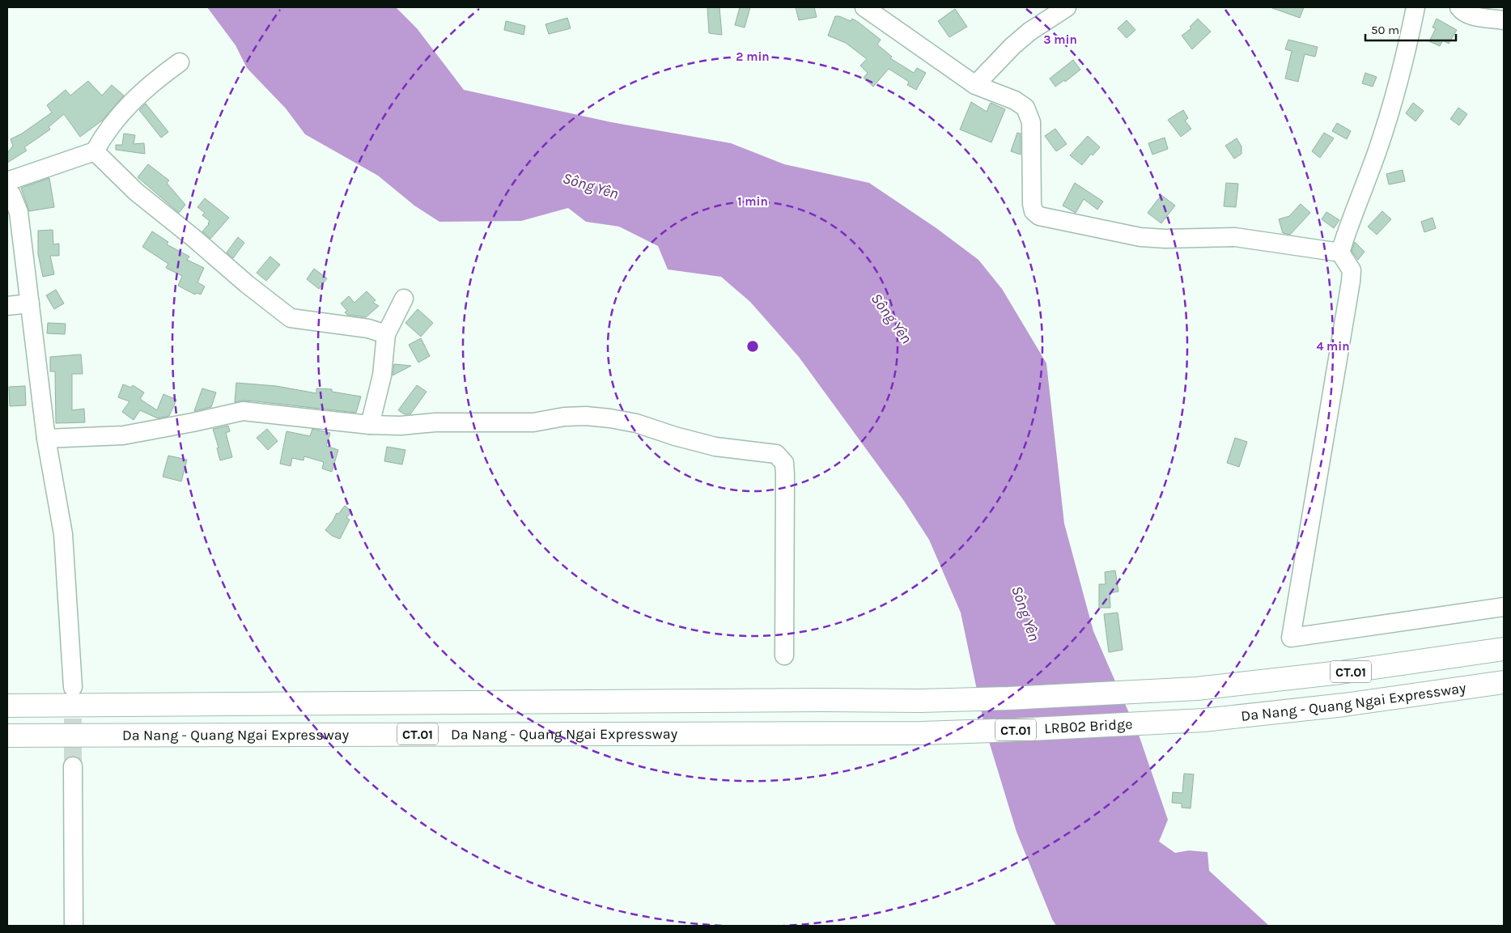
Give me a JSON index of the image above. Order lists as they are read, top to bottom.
{
  "streets": {
    "highway": ["CT.01", "Da Nang - Quang Ngai Expressway", "LRB02 Bridge"]
  },
  "crossings": [
    ["Da Nang - Quang Ngai Expressway", "LRB02 Bridge"]
  ],
  "water": ["Sông Yên"],
  "scale_bar": "50 m",
  "rings": [
    "3 min",
    "2 min",
    "1 min",
    "4 min"
  ]
}
